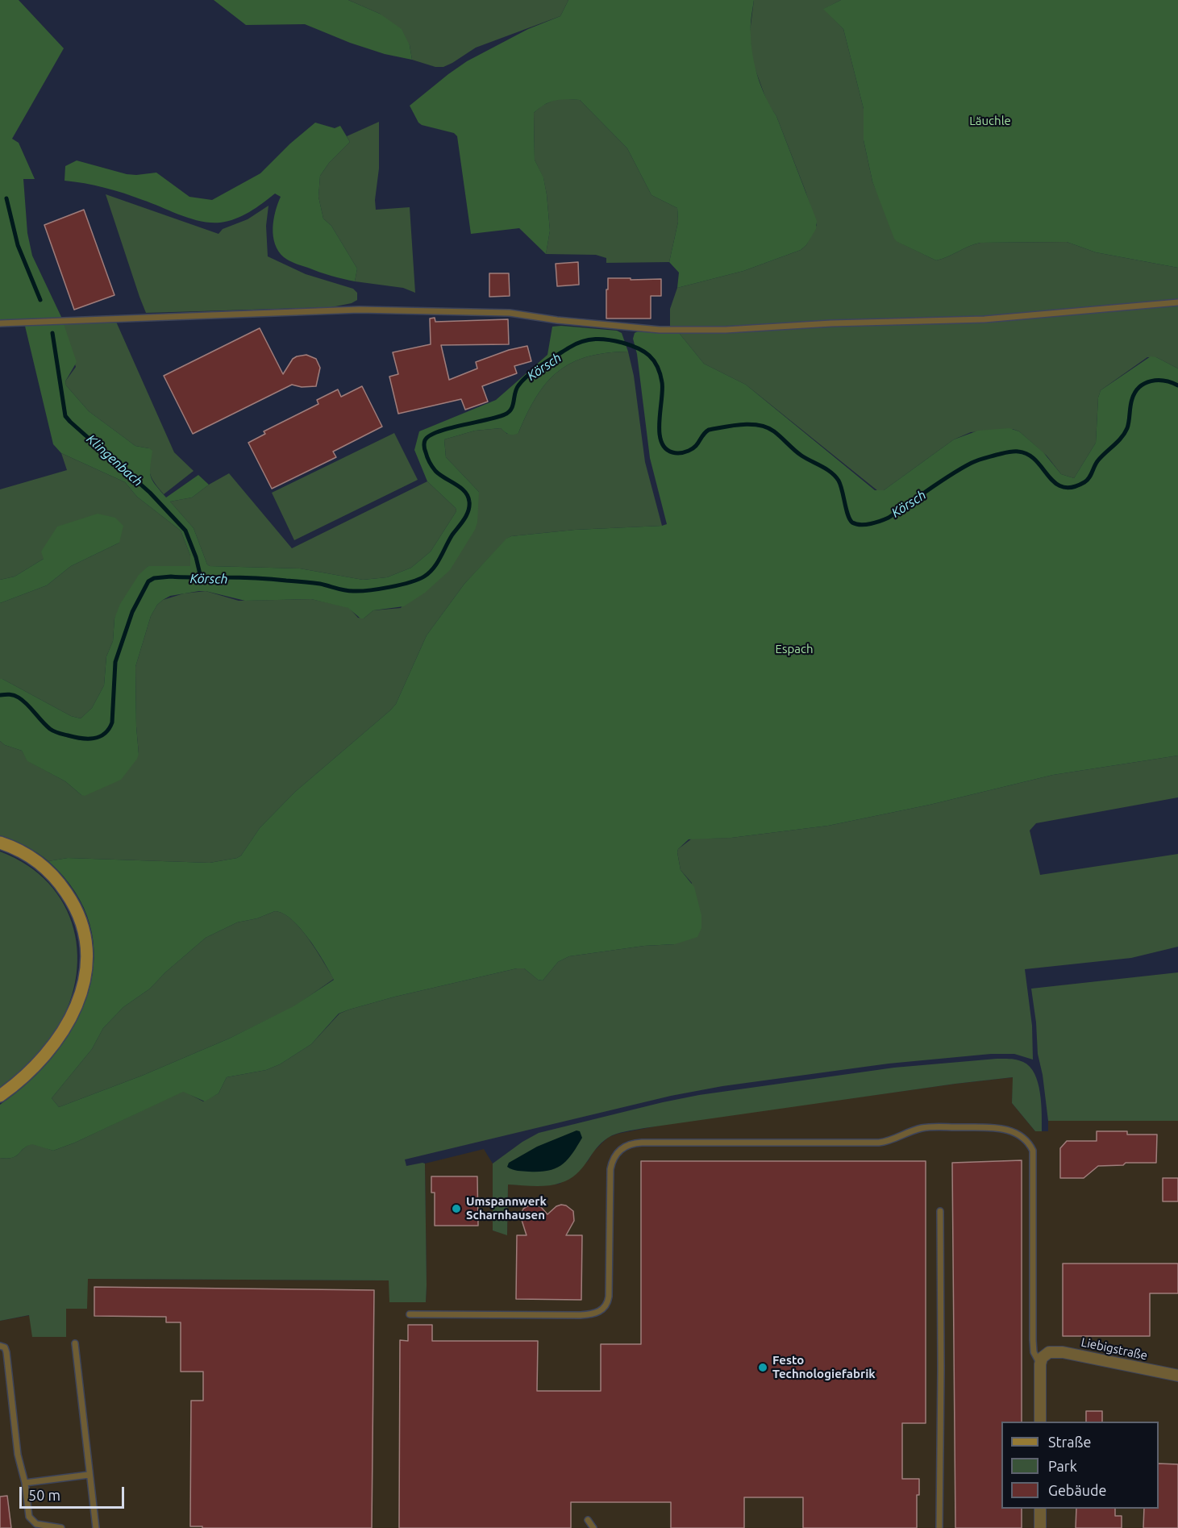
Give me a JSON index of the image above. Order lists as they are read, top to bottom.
{
  "streets": {
    "street": ["Liebigstraße"]
  },
  "water": ["Körsch", "Klingenbach"],
  "parks": ["Läuchle", "Espach"],
  "places": ["Umspannwerk Scharnhausen", "Festo Technologiefabrik"],
  "legend": ["Straße", "Park", "Gebäude"],
  "scale_bar": "50 m"
}
